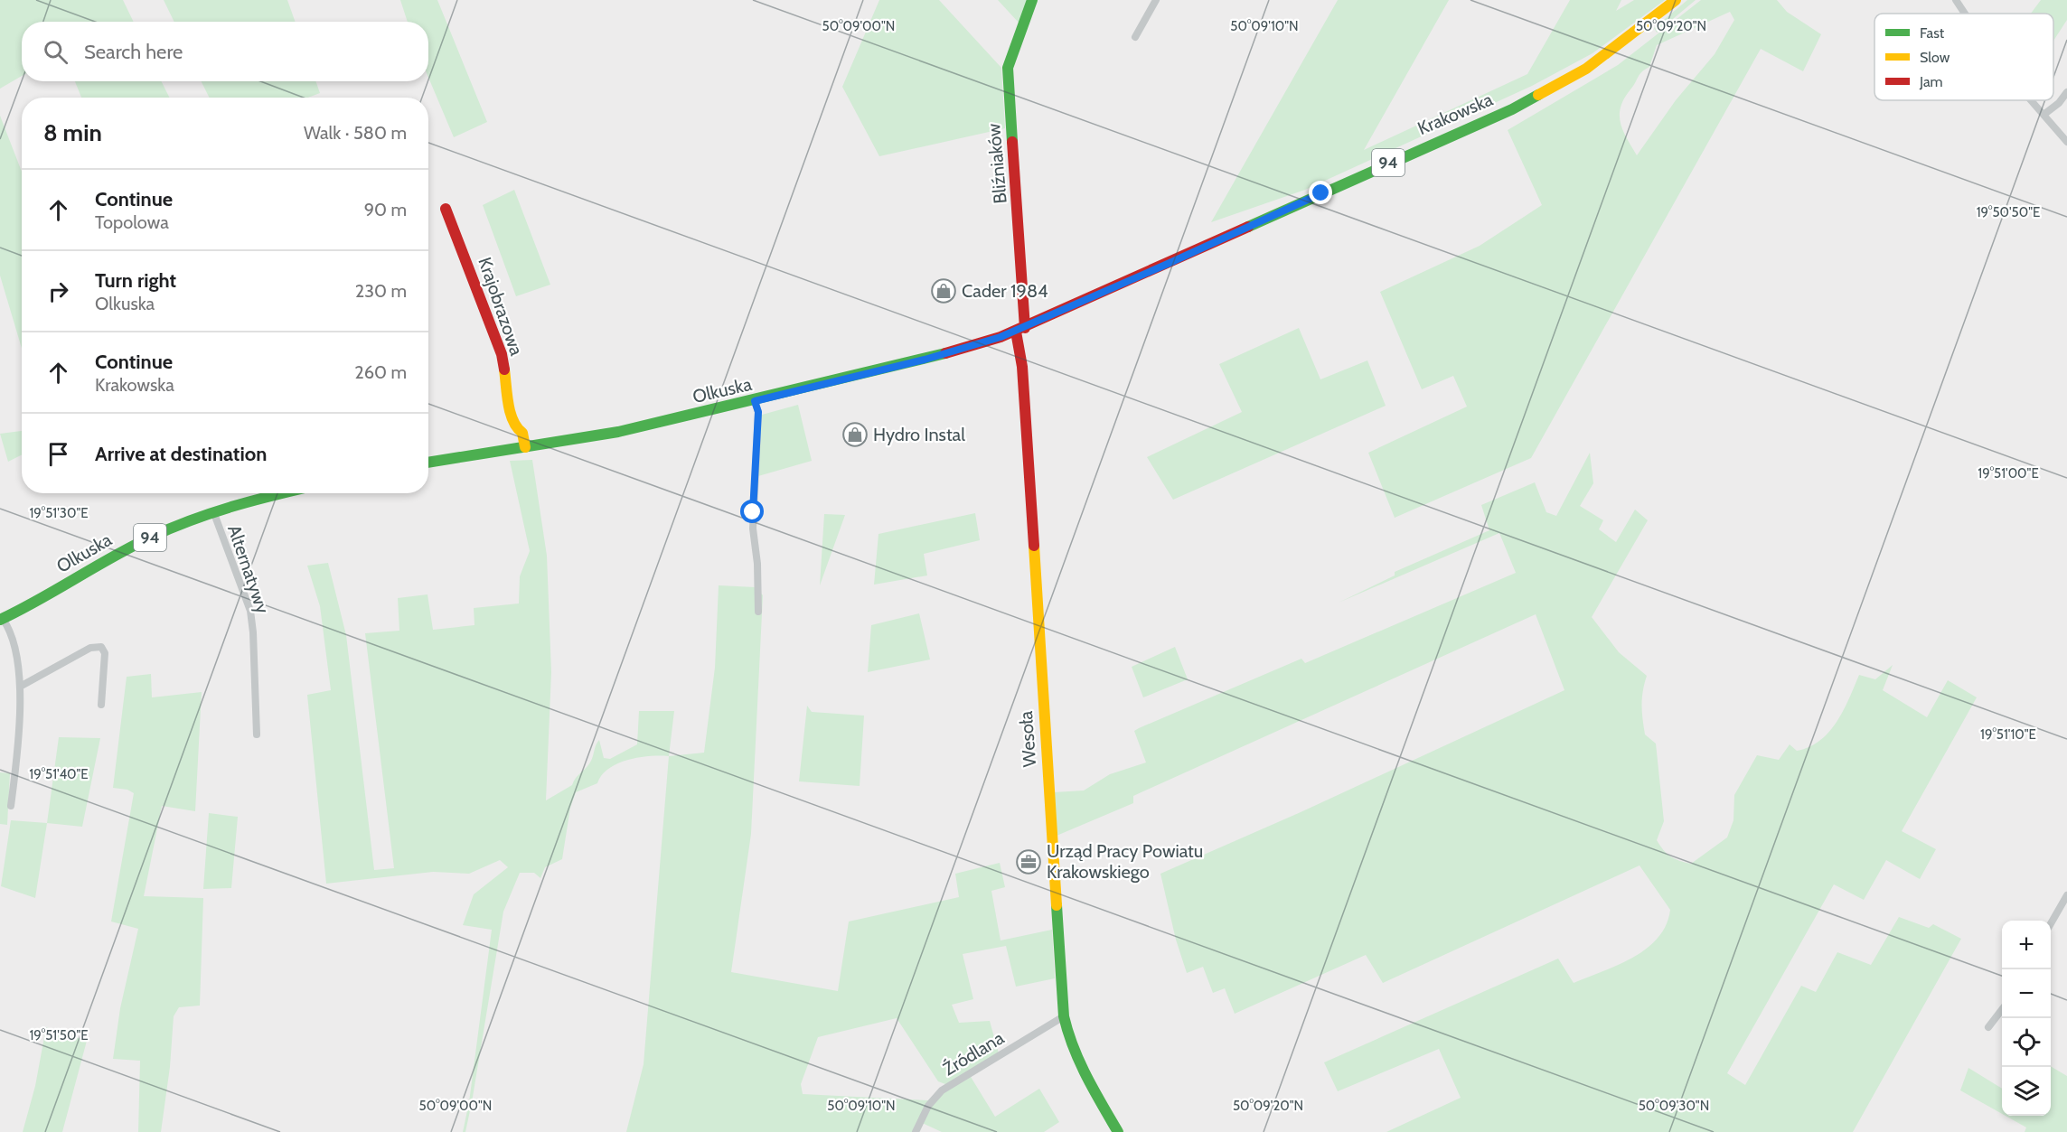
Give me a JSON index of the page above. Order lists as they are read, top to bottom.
{
  "streets": {
    "main road": [
      "Krakowska",
      "94",
      "Bliźniaków",
      "Krajobrazowa",
      "Olkuska",
      "Wesoła"
    ],
    "street": ["Alternatywy", "Źródlana"]
  },
  "crossings": [
    ["Krakowska", "Bliźniaków"],
    ["Krakowska", "Olkuska"],
    ["Krakowska", "Wesoła"],
    ["Bliźniaków", "Olkuska"],
    ["Bliźniaków", "Wesoła"],
    ["Krajobrazowa", "Olkuska"],
    ["Olkuska", "Alternatywy"],
    ["Olkuska", "Wesoła"],
    ["Wesoła", "Źródlana"]
  ],
  "places": {
    "shop": ["Cader 1984", "Hydro Instal"],
    "office": ["Urząd Pracy Powiatu Krakowskiego"]
  },
  "legend": ["Fast", "Slow", "Jam"],
  "page": {
    "search": "Search here",
    "heading": ["8 min", "Walk · 580 m"],
    "list": [
      ["Continue", "Topolowa", "90 m"],
      ["Turn right", "Olkuska", "230 m"],
      ["Continue", "Krakowska", "260 m"],
      "Arrive at destination"
    ],
    "map_buttons": ["+", "−"]
  },
  "coordinates": [
    "50°09'00\"N",
    "50°09'10\"N",
    "50°09'20\"N",
    "19°50'50\"E",
    "19°51'00\"E",
    "19°51'30\"E",
    "19°51'10\"E",
    "19°51'40\"E",
    "19°51'50\"E",
    "50°09'30\"N"
  ]
}
